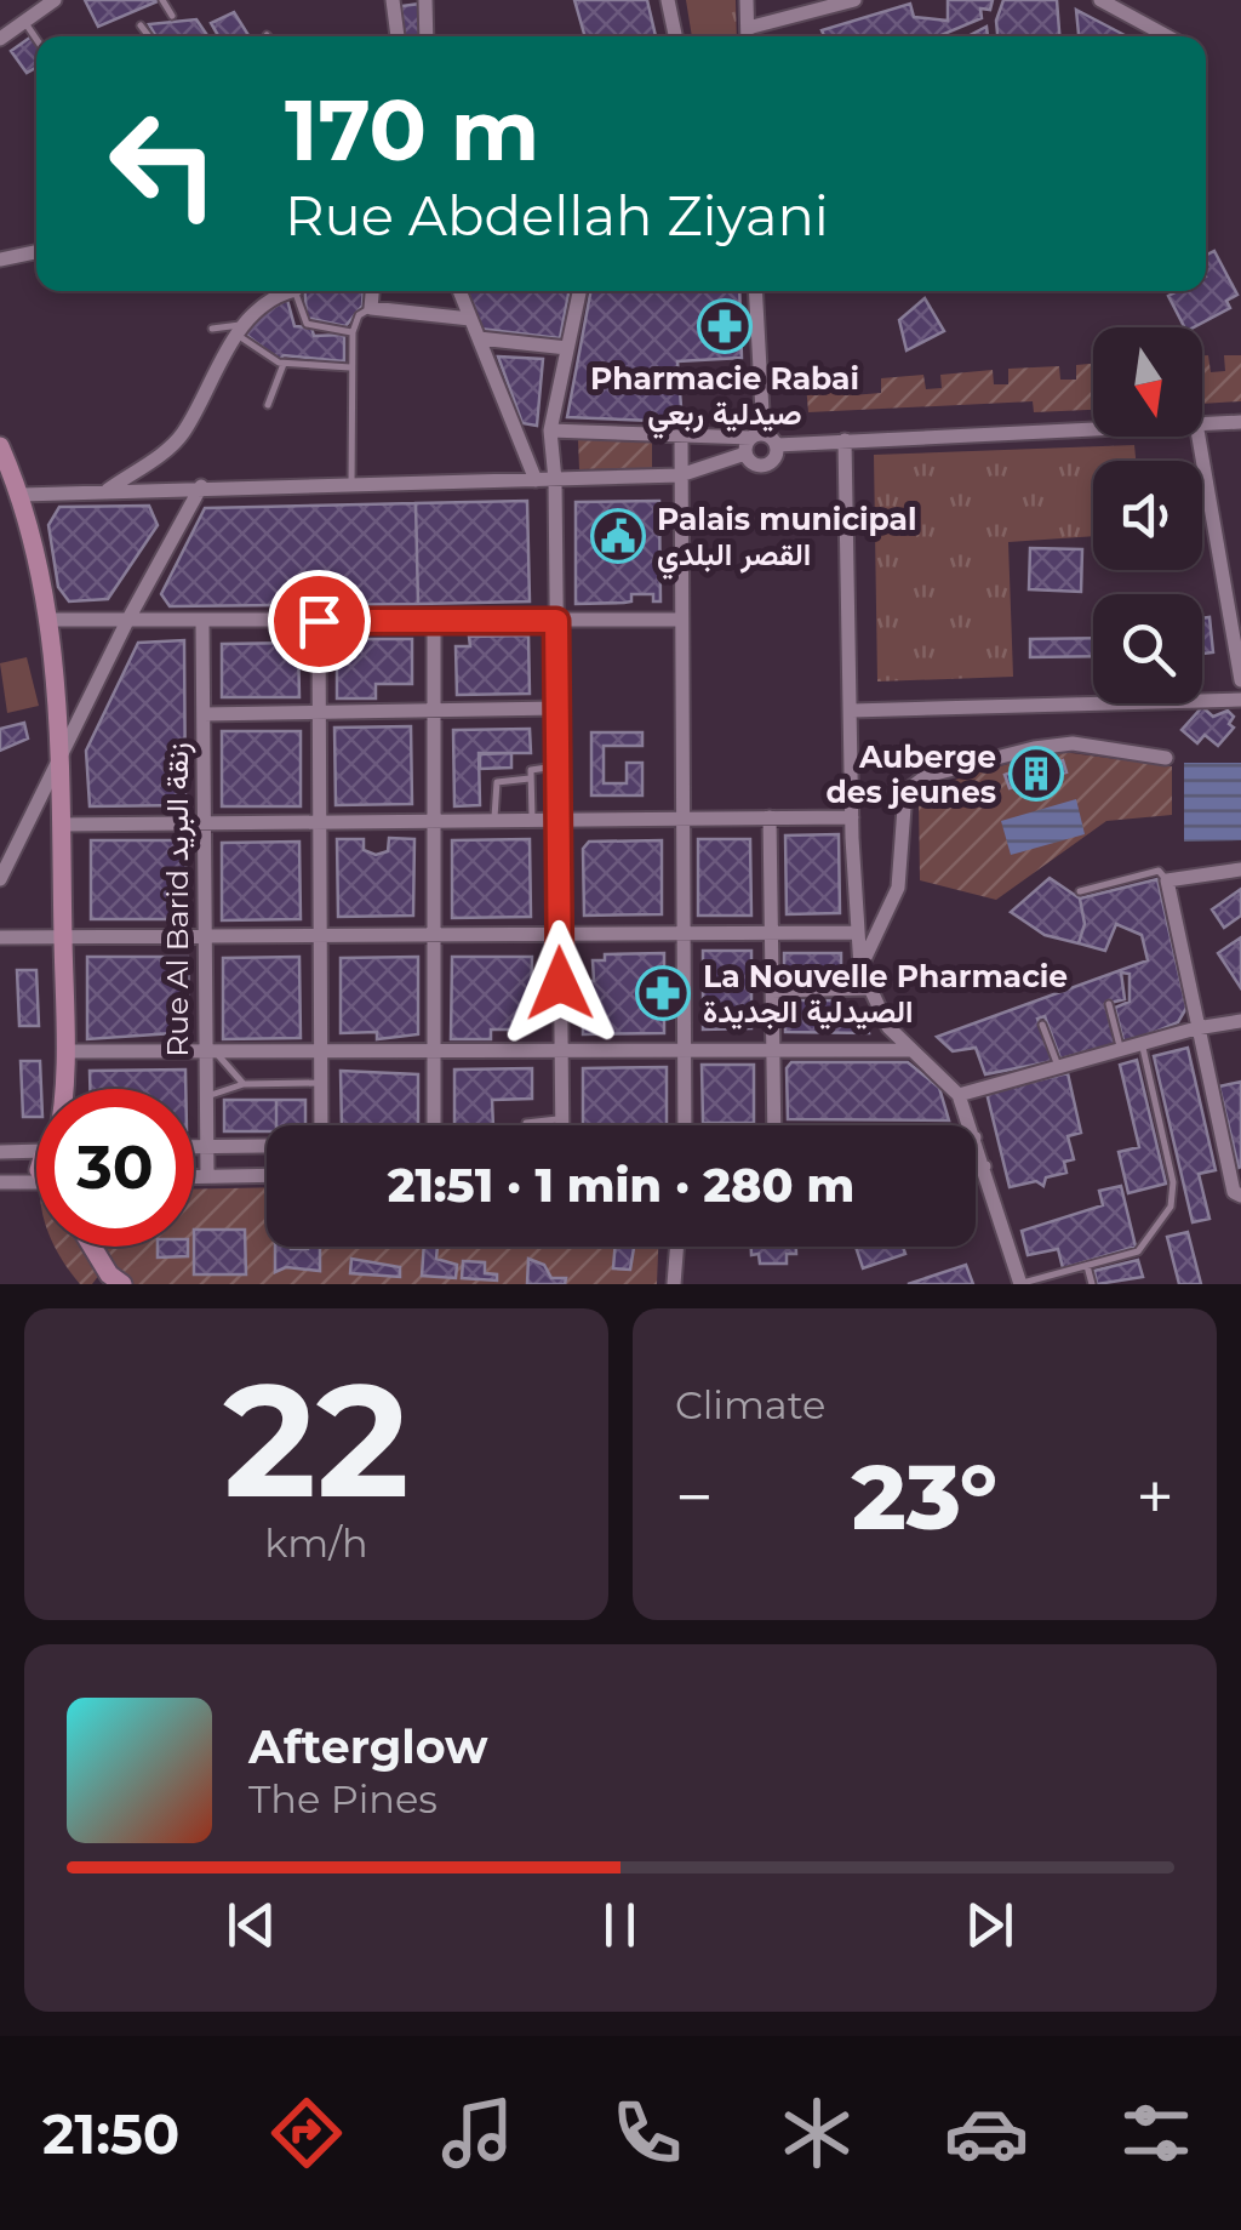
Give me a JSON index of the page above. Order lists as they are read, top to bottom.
{
  "streets": {
    "street": ["Rue Al Barid زنقة البريد"]
  },
  "places": {
    "pharmacy": ["Pharmacie Rabai صيدلية ربعي", "La Nouvelle Pharmacie الصيدلية الجديدة"],
    "public building": ["Palais municipal القصر البلدي"],
    "building": ["Auberge des jeunes"]
  },
  "north": "bottom",
  "page": {
    "turn": ["170 m", "Rue Abdellah Ziyani"],
    "limit": "30",
    "trip": "21:51 · 1 min · 280 m",
    "tile": [
      ["22", "km/h"],
      "Climate"
    ],
    "heat": ["−", "23°", "+"],
    "song": ["Afterglow", "The Pines"],
    "tabs": "21:50"
  }
}
